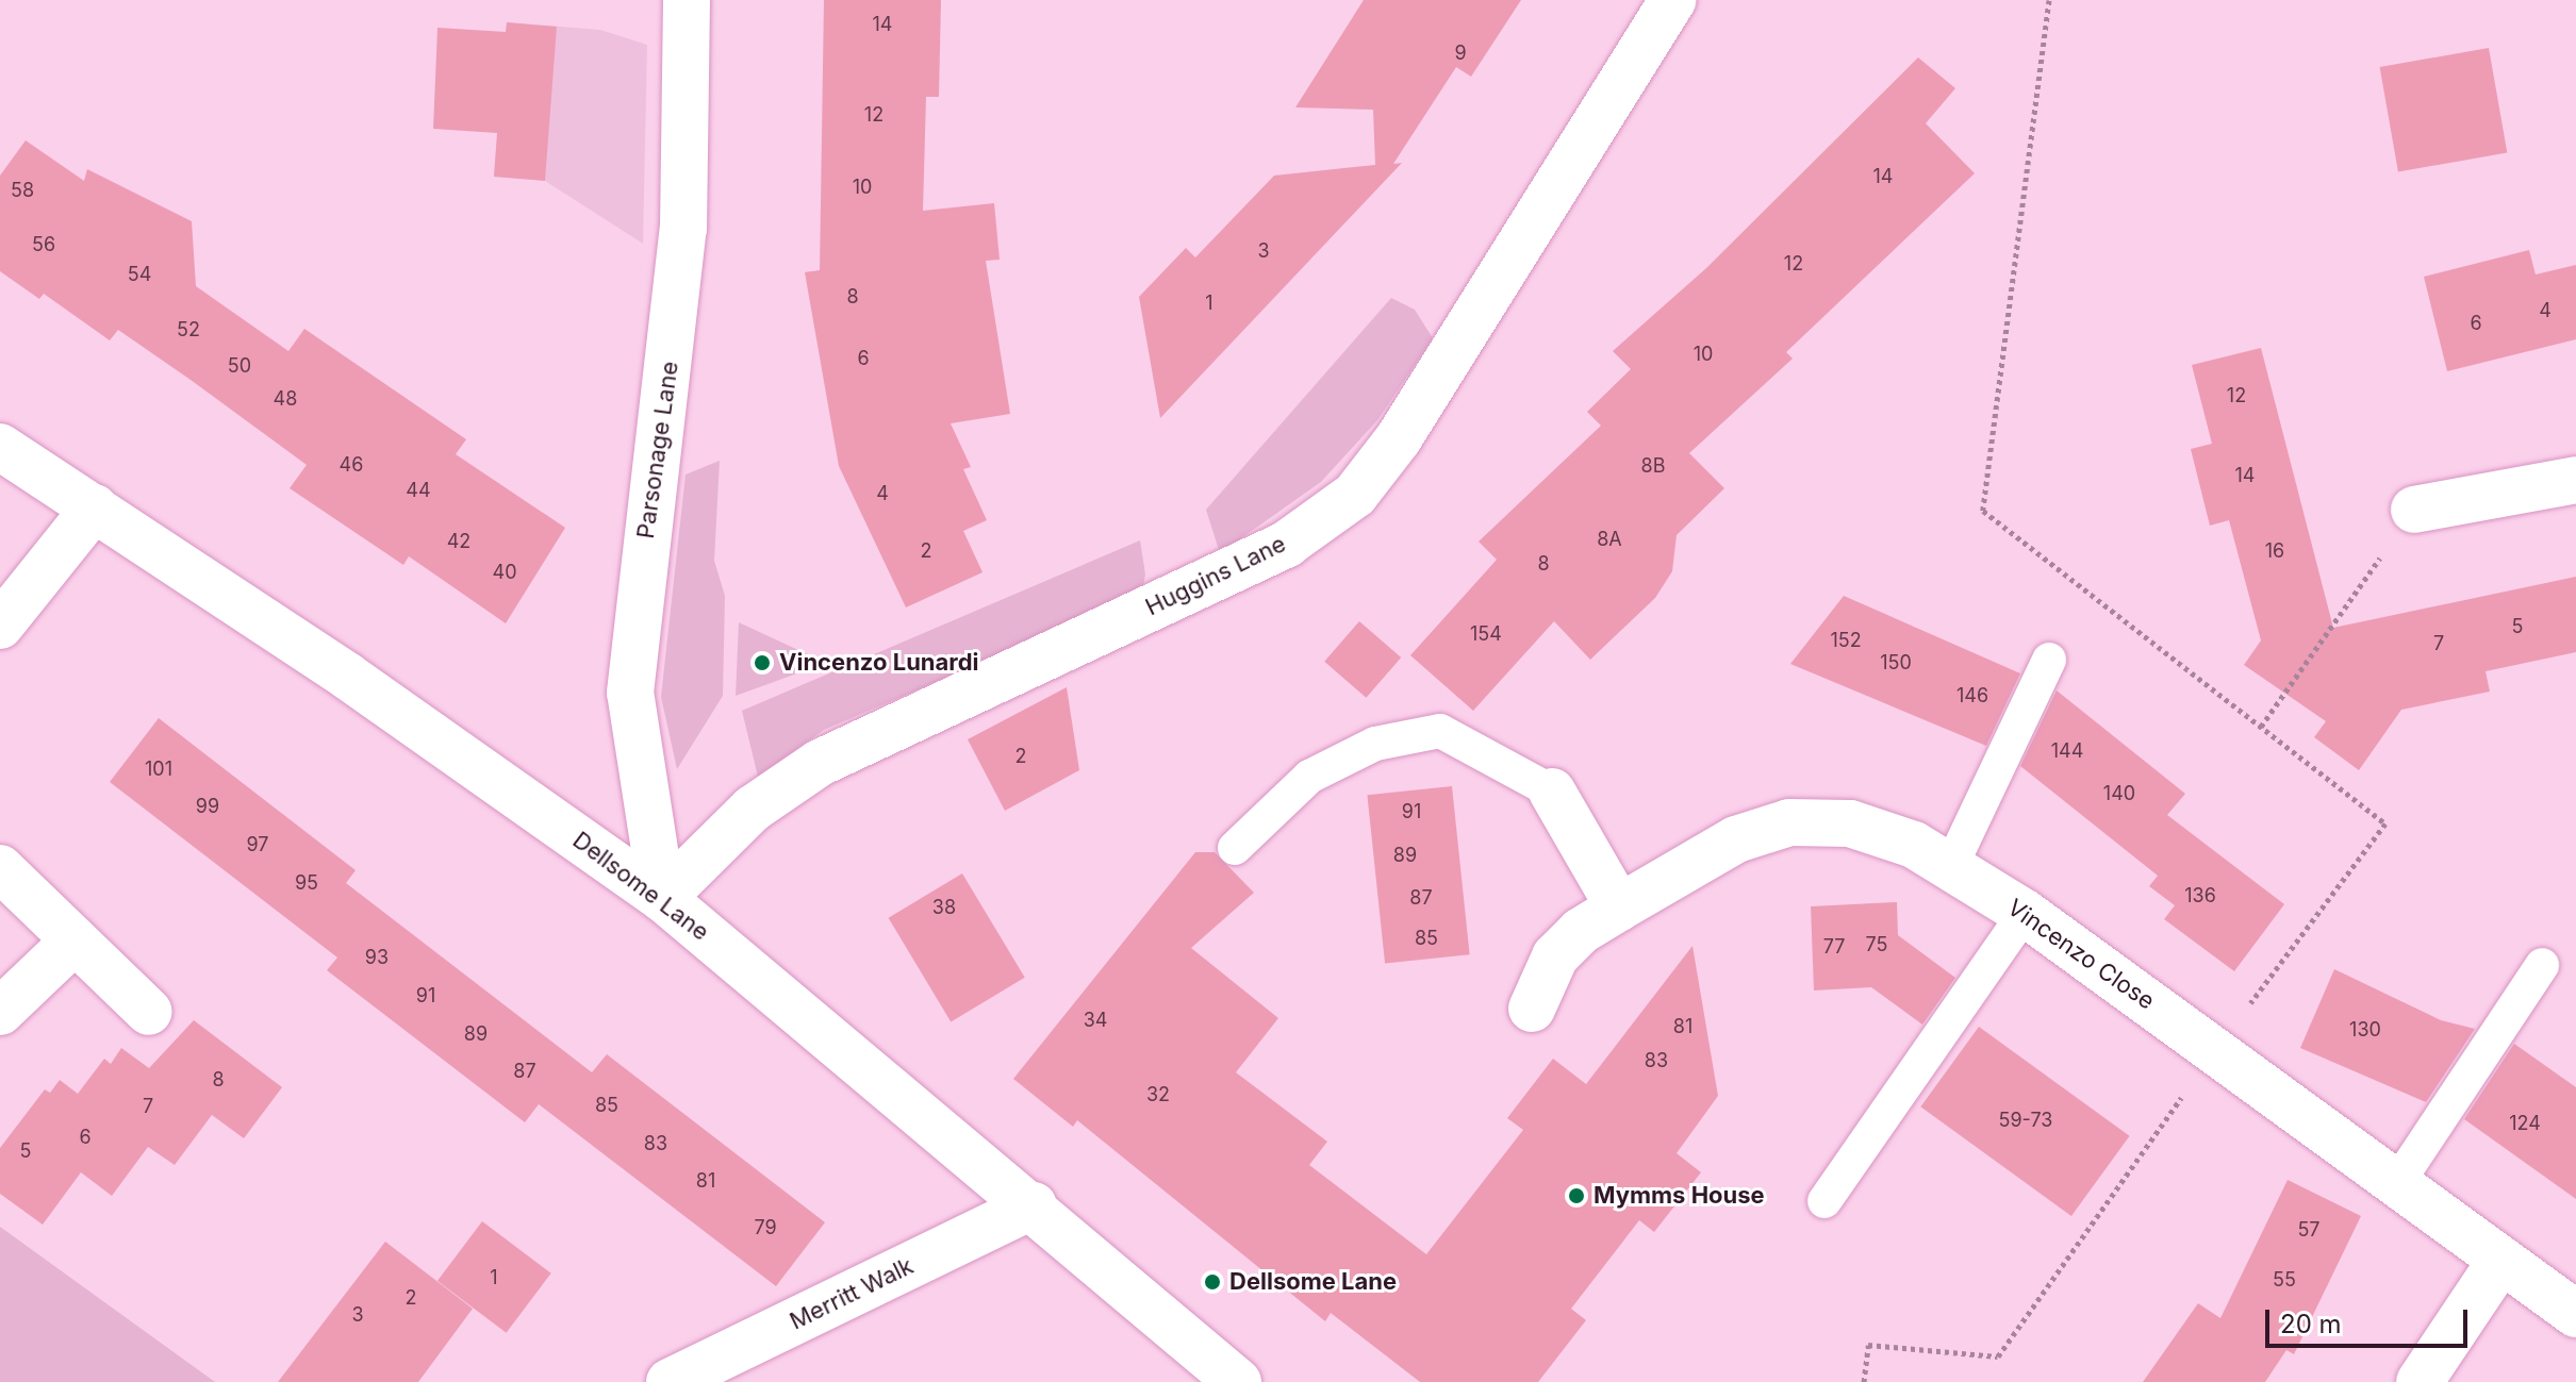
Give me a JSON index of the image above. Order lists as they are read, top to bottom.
{
  "streets": {
    "street": [
      "Parsonage Lane",
      "Huggins Lane",
      "Dellsome Lane",
      "Vincenzo Close",
      "Merritt Walk"
    ]
  },
  "crossings": [
    ["Parsonage Lane", "Huggins Lane"],
    ["Parsonage Lane", "Dellsome Lane"],
    ["Huggins Lane", "Dellsome Lane"],
    ["Dellsome Lane", "Merritt Walk"]
  ],
  "places": ["Vincenzo Lunardi", "Mymms House", "Dellsome Lane"],
  "house_numbers": [
    "14",
    "9",
    "12",
    "14",
    "10",
    "58",
    "56",
    "3",
    "12",
    "54",
    "8",
    "1",
    "4",
    "6",
    "52",
    "10",
    "6",
    "50",
    "12",
    "48",
    "46",
    "8B",
    "14",
    "44",
    "4",
    "8A",
    "42",
    "2",
    "16",
    "8",
    "40",
    "5",
    "154",
    "152",
    "7",
    "150",
    "146",
    "144",
    "2",
    "101",
    "140",
    "99",
    "91",
    "97",
    "89",
    "95",
    "136",
    "87",
    "38",
    "85",
    "75",
    "77",
    "93",
    "91",
    "34",
    "81",
    "130",
    "89",
    "83",
    "87",
    "8",
    "32",
    "85",
    "7",
    "59-73",
    "124",
    "6",
    "83",
    "5",
    "81",
    "79",
    "57",
    "1",
    "55",
    "2",
    "3"
  ],
  "scale_bar": "20 m"
}
